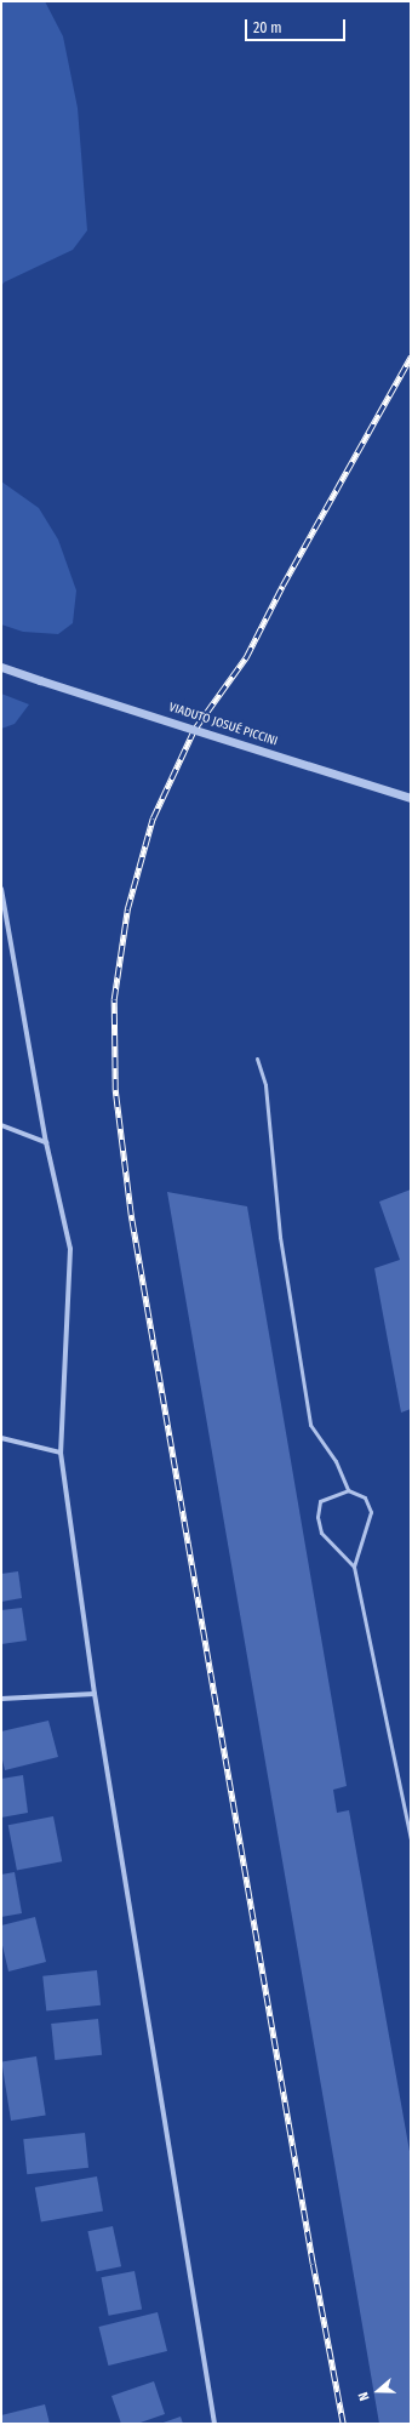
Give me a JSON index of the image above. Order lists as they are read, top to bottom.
{
  "streets": {
    "street": ["VIADUTO JOSUÉ PICCINI"]
  },
  "scale_bar": "20 m",
  "north": "left"
}
